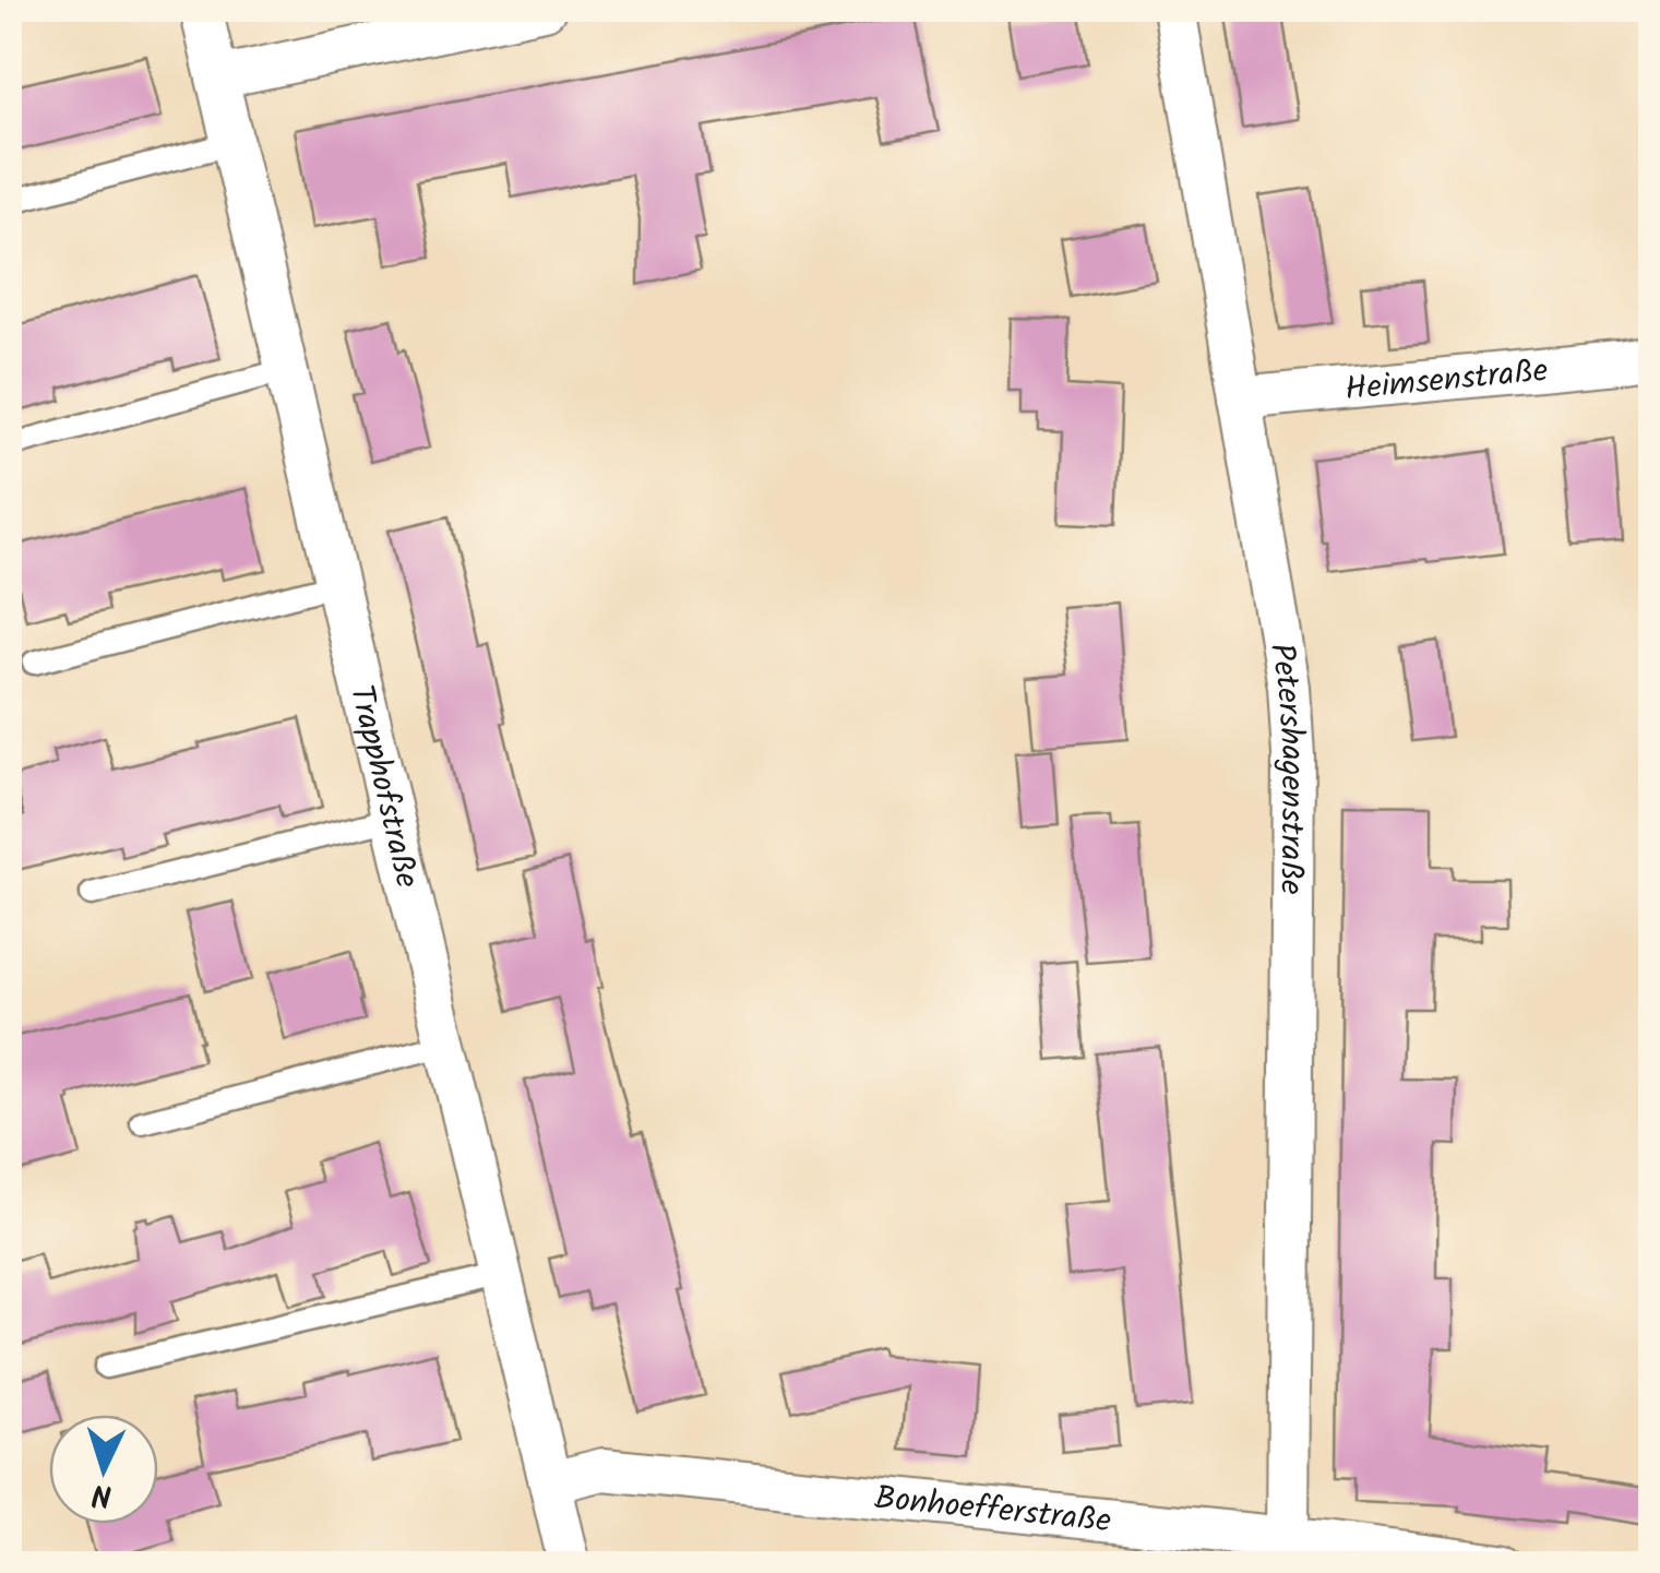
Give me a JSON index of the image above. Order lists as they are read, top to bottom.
{
  "streets": {
    "street": [
      "Heimsenstraße",
      "Petershagenstraße",
      "Trapphofstraße",
      "Bonhoefferstraße"
    ]
  },
  "crossings": [
    ["Heimsenstraße", "Petershagenstraße"],
    ["Petershagenstraße", "Bonhoefferstraße"],
    ["Trapphofstraße", "Bonhoefferstraße"]
  ],
  "north": "bottom"
}
